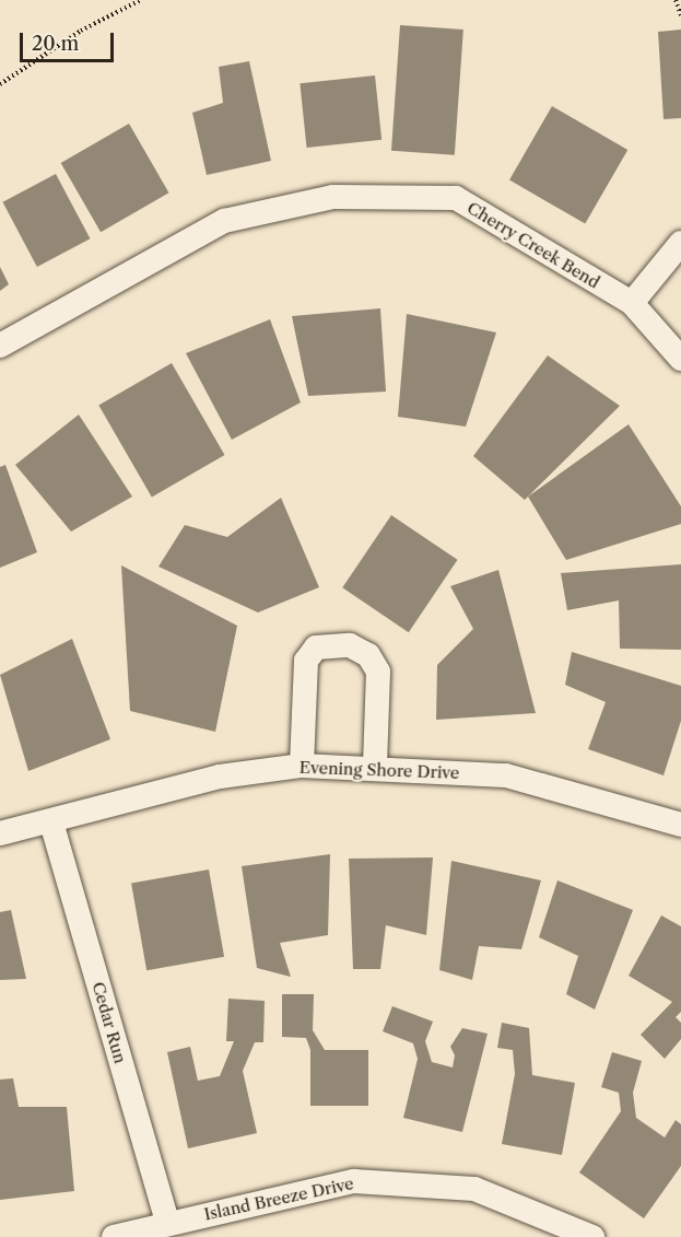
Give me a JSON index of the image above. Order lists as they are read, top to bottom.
{
  "streets": {
    "street": [
      "Cherry Creek Bend",
      "Evening Shore Drive",
      "Cedar Run",
      "Island Breeze Drive"
    ]
  },
  "crossings": [
    ["Evening Shore Drive", "Cedar Run"],
    ["Cedar Run", "Island Breeze Drive"]
  ],
  "scale_bar": "20 m"
}
